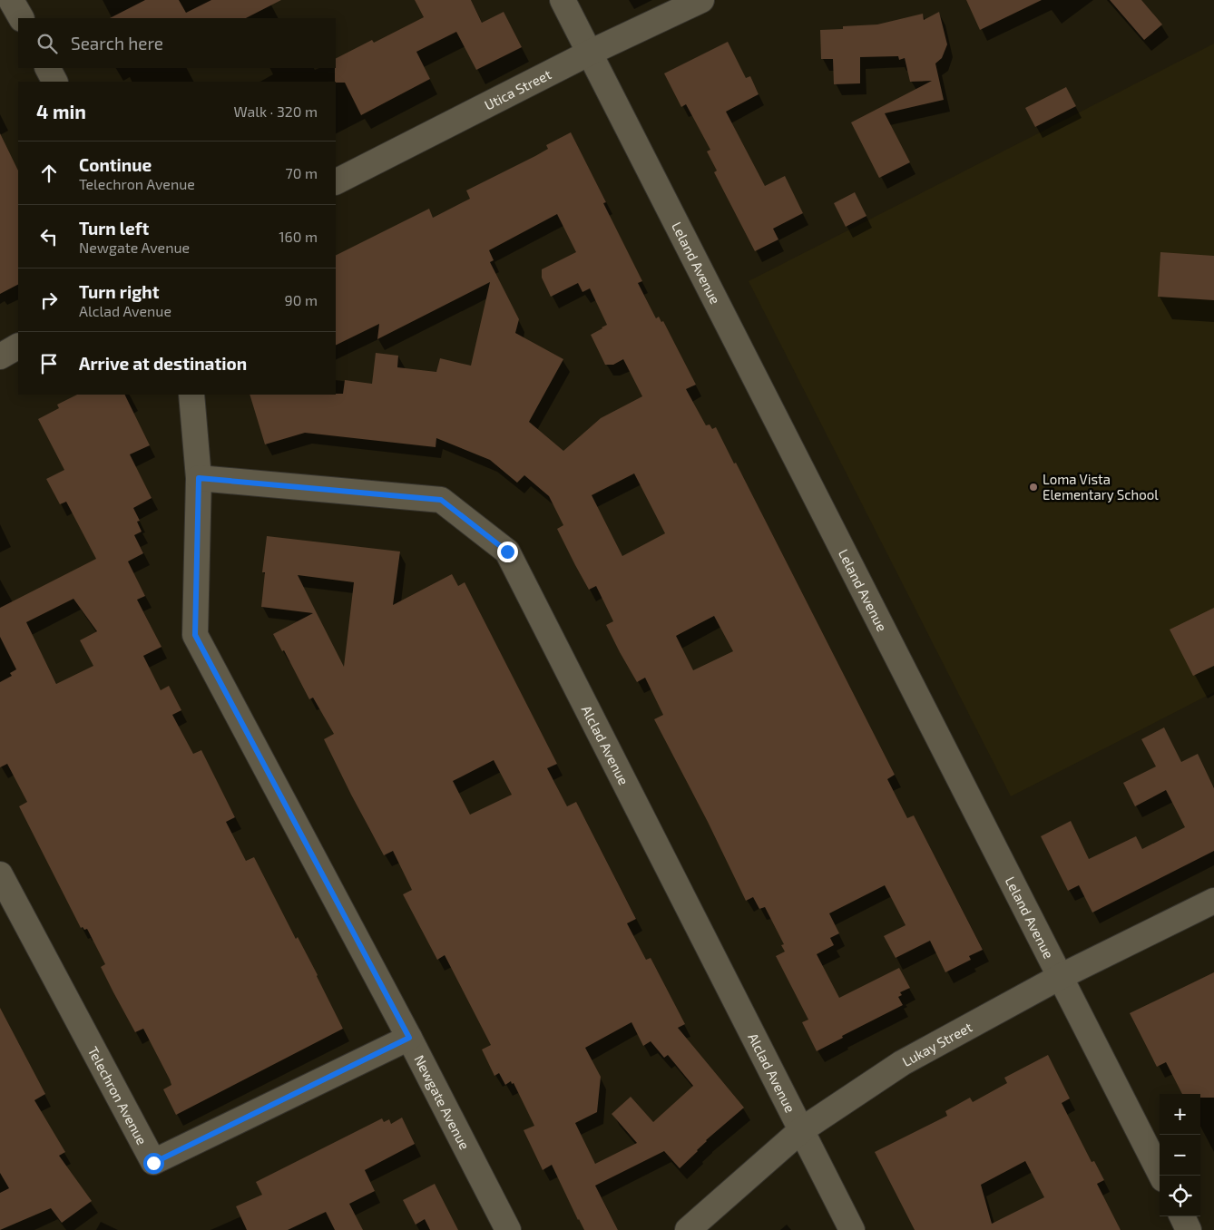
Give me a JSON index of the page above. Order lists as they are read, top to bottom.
{
  "streets": {
    "street": [
      "Utica Street",
      "Leland Avenue",
      "Alclad Avenue",
      "Lukay Street",
      "Telechron Avenue",
      "Newgate Avenue"
    ]
  },
  "crossings": [
    ["Utica Street", "Leland Avenue"],
    ["Leland Avenue", "Lukay Street"],
    ["Alclad Avenue", "Lukay Street"],
    ["Alclad Avenue", "Newgate Avenue"],
    ["Telechron Avenue", "Newgate Avenue"]
  ],
  "places": ["Loma Vista Elementary School"],
  "page": {
    "search": "Search here",
    "heading": ["4 min", "Walk · 320 m"],
    "list": [
      ["Continue", "Telechron Avenue", "70 m"],
      ["Turn left", "Newgate Avenue", "160 m"],
      ["Turn right", "Alclad Avenue", "90 m"],
      "Arrive at destination"
    ],
    "map_buttons": ["+", "−"]
  }
}
